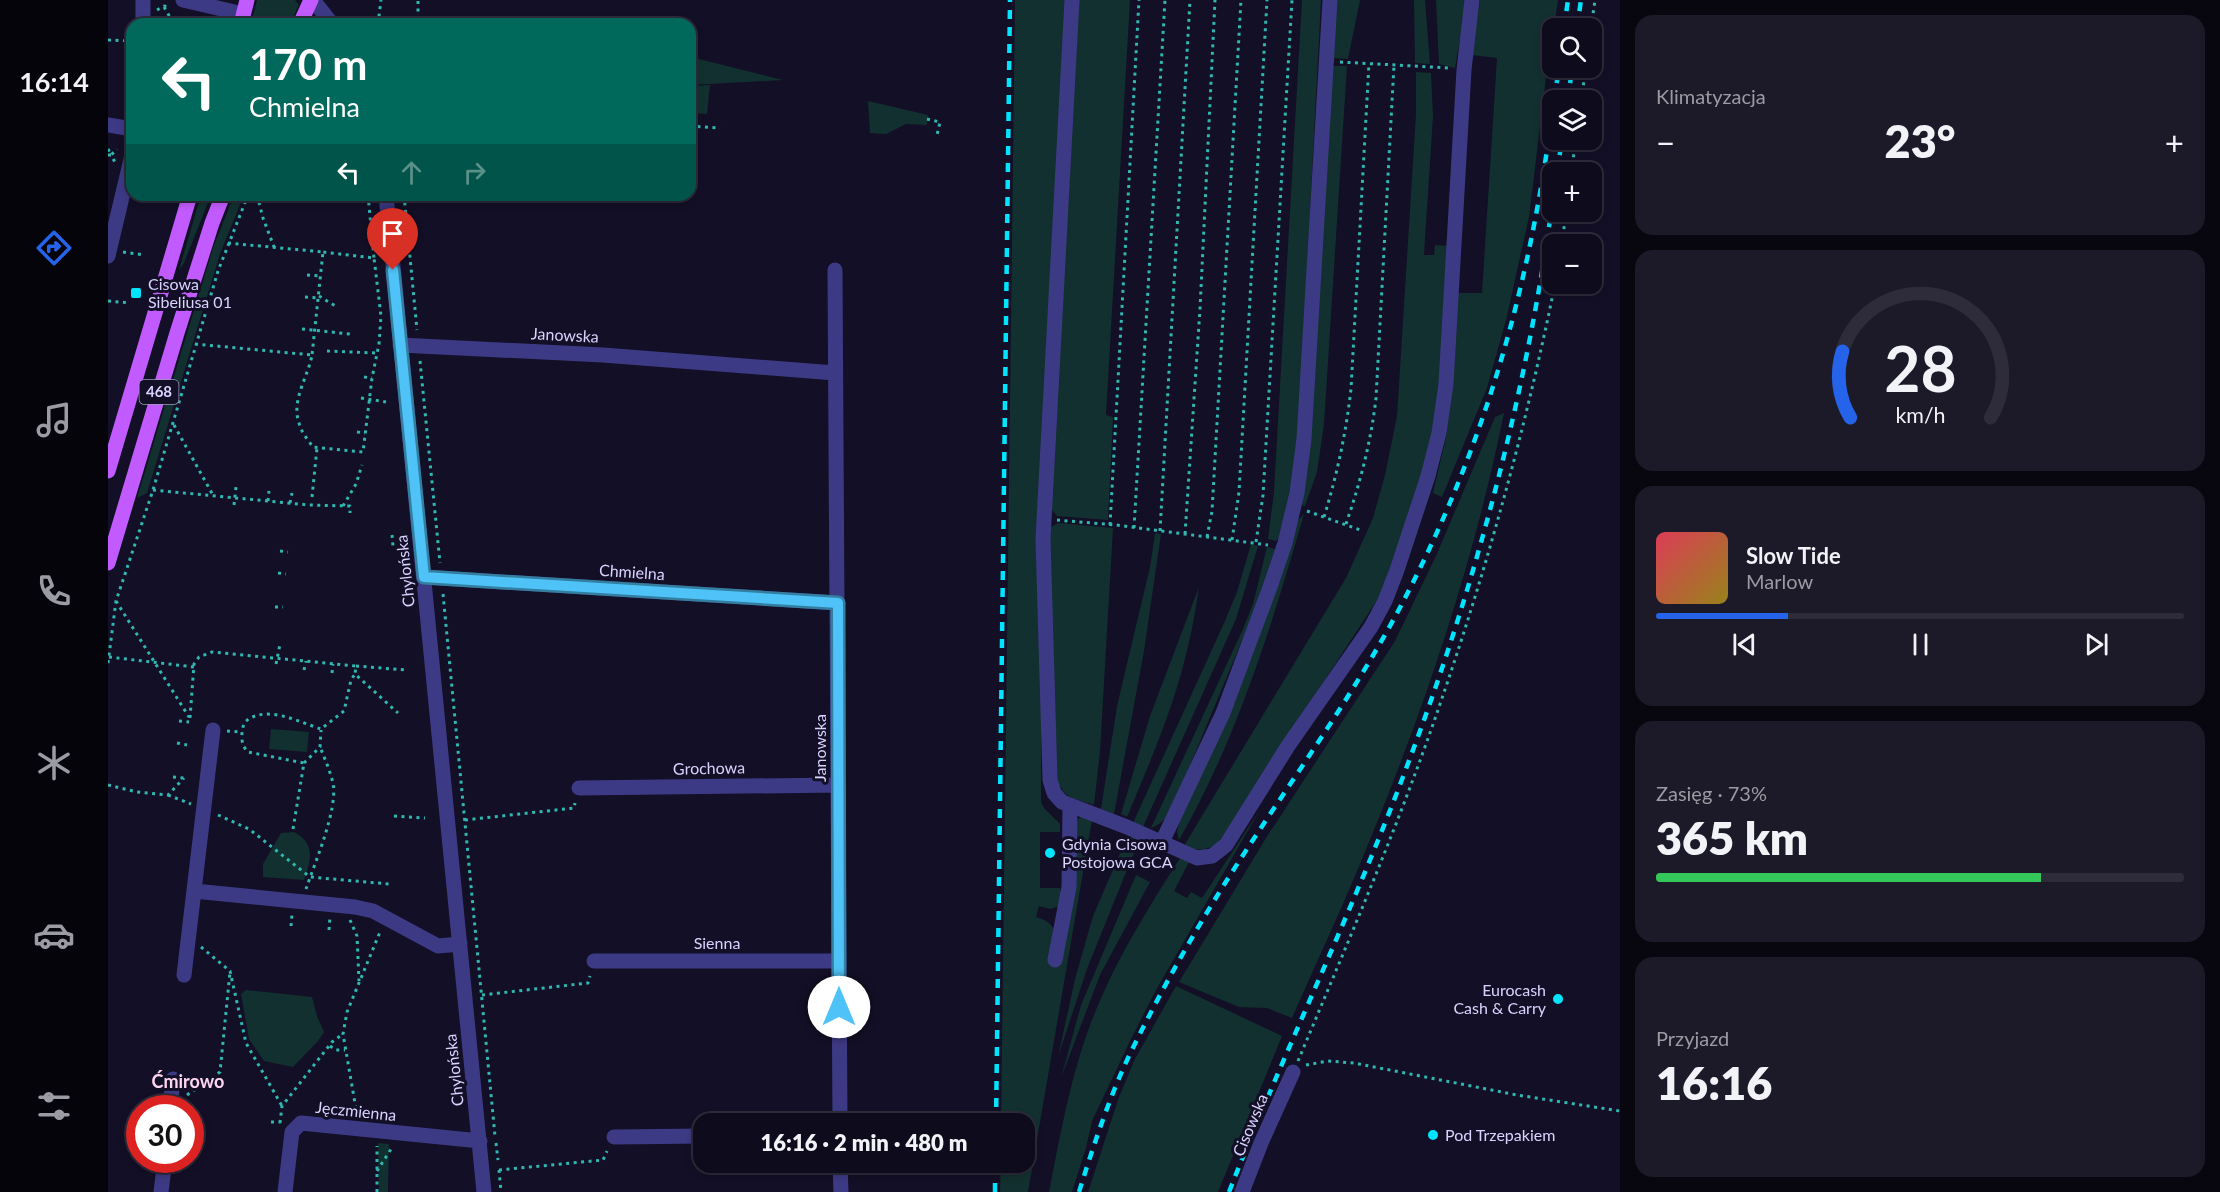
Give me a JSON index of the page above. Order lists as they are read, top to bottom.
{
  "streets": {
    "main road": ["468"],
    "street": [
      "Janowska",
      "Chylońska",
      "Chmielna",
      "Grochowa",
      "Sienna",
      "Jęczmienna",
      "Cisowska"
    ]
  },
  "crossings": [
    ["Janowska", "Chylońska"],
    ["Janowska", "Chmielna"],
    ["Janowska", "Grochowa"],
    ["Janowska", "Sienna"],
    ["Chylońska", "Chmielna"],
    ["Chylońska", "Jęczmienna"]
  ],
  "districts": ["Ćmirowo"],
  "places": {
    "transit": ["Cisowa Sibeliusa 01"],
    "other": ["Gdynia Cisowa Postojowa GCA", "Eurocash Cash & Carry", "Pod Trzepakiem"]
  },
  "page": {
    "tabs": "16:14",
    "tile": [
      "Klimatyzacja",
      ["Zasięg · 73%", "365 km"],
      ["Przyjazd", "16:16"]
    ],
    "map_buttons": ["+", "−"],
    "turn": ["170 m", "Chmielna"],
    "heat": ["−", "23°", "+"],
    "song": ["Slow Tide", "Marlow"],
    "limit": "30",
    "trip": "16:16 · 2 min · 480 m",
    "gauge": ["28", "km/h"]
  }
}
